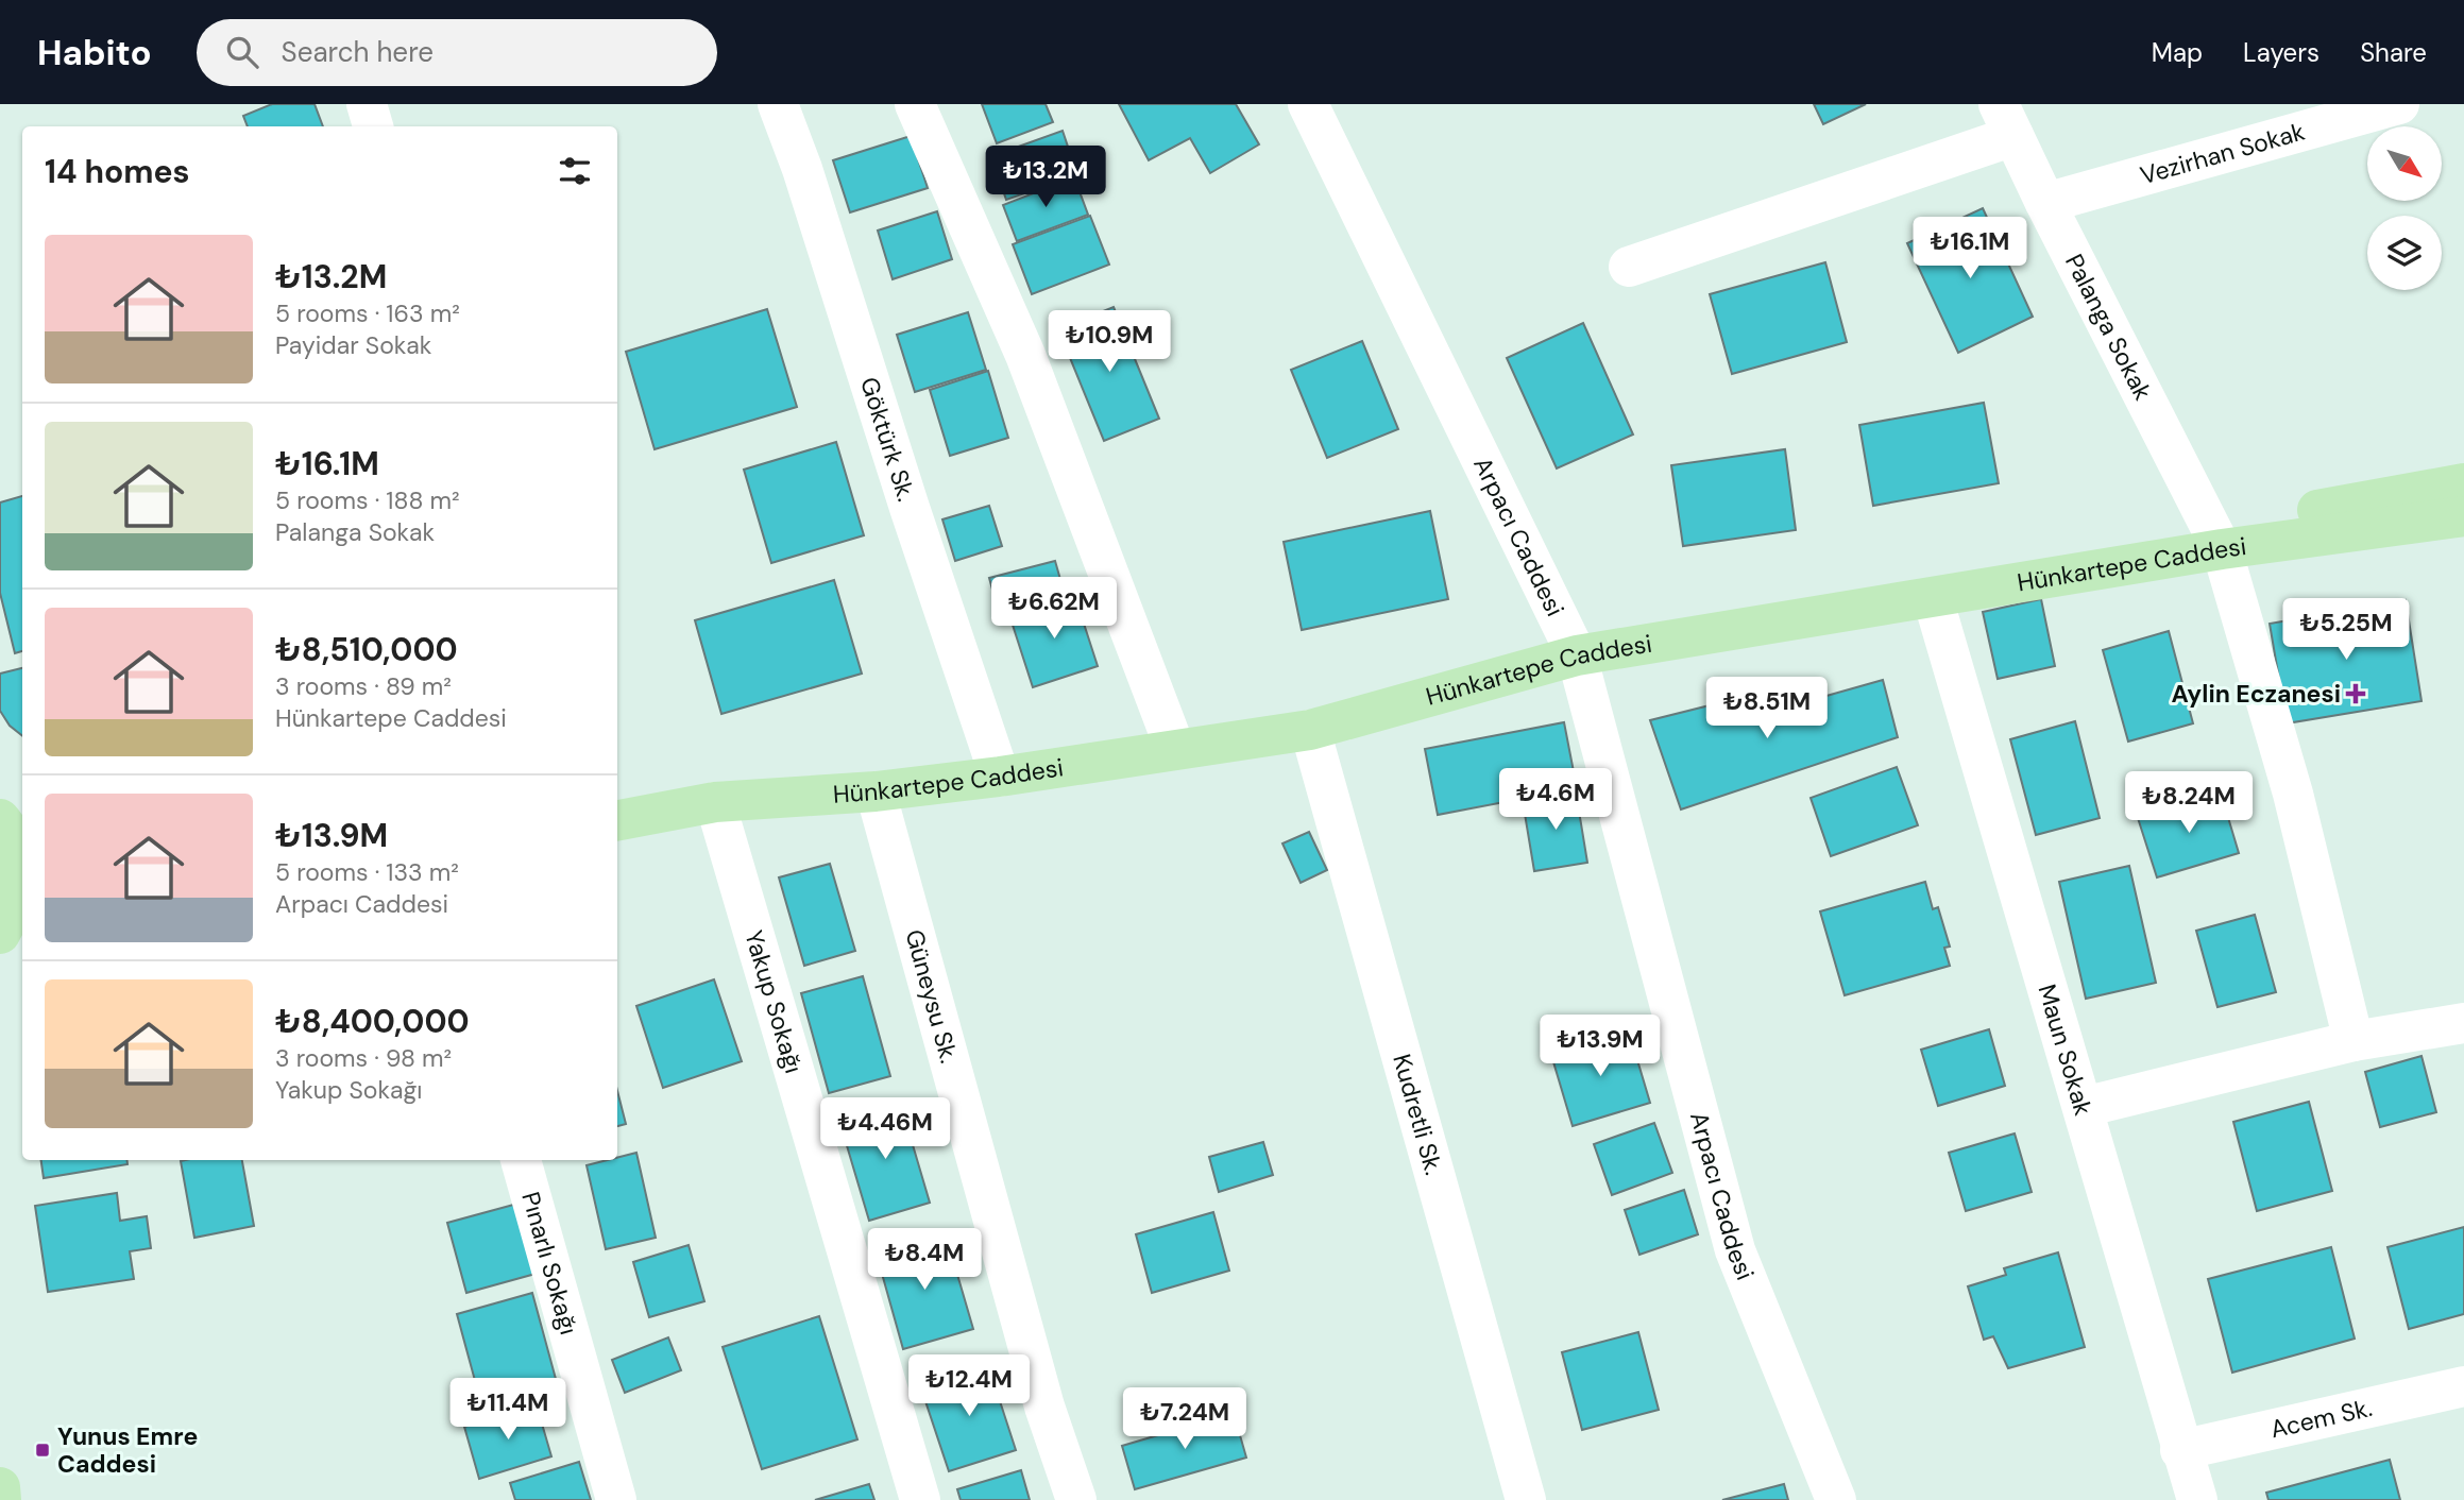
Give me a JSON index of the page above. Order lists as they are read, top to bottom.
{
  "streets": {
    "main road": ["Hünkartepe Caddesi"],
    "street": [
      "Vezirhan Sokak",
      "Palanga Sokak",
      "Göktürk Sk.",
      "Arpacı Caddesi",
      "Güneysu Sk.",
      "Yakup Sokağı",
      "Maun Sokak",
      "Kudretli Sk.",
      "Pınarlı Sokağı",
      "Acem Sk."
    ]
  },
  "crossings": [
    ["Vezirhan Sokak", "Palanga Sokak"],
    ["Palanga Sokak", "Hünkartepe Caddesi"],
    ["Göktürk Sk.", "Hünkartepe Caddesi"],
    ["Arpacı Caddesi", "Hünkartepe Caddesi"],
    ["Hünkartepe Caddesi", "Güneysu Sk."],
    ["Hünkartepe Caddesi", "Yakup Sokağı"],
    ["Hünkartepe Caddesi", "Maun Sokak"],
    ["Hünkartepe Caddesi", "Kudretli Sk."],
    ["Maun Sokak", "Acem Sk."]
  ],
  "places": {
    "health": ["Aylin Eczanesi"],
    "transit": ["Yunus Emre Caddesi"]
  },
  "north": "bottom right",
  "page": {
    "header": "Habito",
    "search": "Search here",
    "nav": ["Map", "Layers", "Share"],
    "heading": "14 homes",
    "price": [
      "₺13.2M",
      "₺16.1M",
      "₺10.9M",
      "₺6.62M",
      "₺5.25M",
      "₺8.51M",
      "₺4.6M",
      "₺8.24M",
      "₺13.9M",
      "₺4.46M",
      "₺8.4M",
      "₺12.4M",
      "₺11.4M",
      "₺7.24M"
    ],
    "list": [
      {
        "name": "₺13.2M",
        "note": "5 rooms · 163 m² · Payidar Sokak"
      },
      {
        "name": "₺16.1M",
        "note": "5 rooms · 188 m² · Palanga Sokak"
      },
      {
        "name": "₺8,510,000",
        "note": "3 rooms · 89 m² · Hünkartepe Caddesi"
      },
      {
        "name": "₺13.9M",
        "note": "5 rooms · 133 m² · Arpacı Caddesi"
      },
      {
        "name": "₺8,400,000",
        "note": "3 rooms · 98 m² · Yakup Sokağı"
      }
    ]
  }
}
